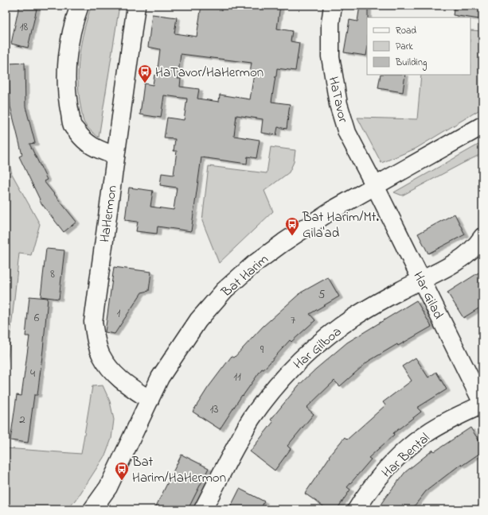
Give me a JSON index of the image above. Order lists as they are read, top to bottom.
{
  "streets": {
    "street": [
      "HaTavor",
      "HaHermon",
      "Bat Harim",
      "Har Gilad",
      "Har Gilboa",
      "Har Bental"
    ]
  },
  "crossings": [
    ["HaTavor", "Bat Harim"],
    ["HaTavor", "Har Gilad"],
    ["HaHermon", "Bat Harim"],
    ["Bat Harim", "Har Gilad"],
    ["Har Gilad", "Har Gilboa"],
    ["Har Gilad", "Har Bental"]
  ],
  "places": {
    "bus stop": ["HaTavor/HaHermon", "Bat Harim/Mt. Gila'ad", "Bat Harim/HaHermon"]
  },
  "house_numbers": [
    "18",
    "8",
    "5",
    "1",
    "6",
    "7",
    "9",
    "4",
    "11",
    "13",
    "2"
  ],
  "legend": ["Road", "Park", "Building"]
}
